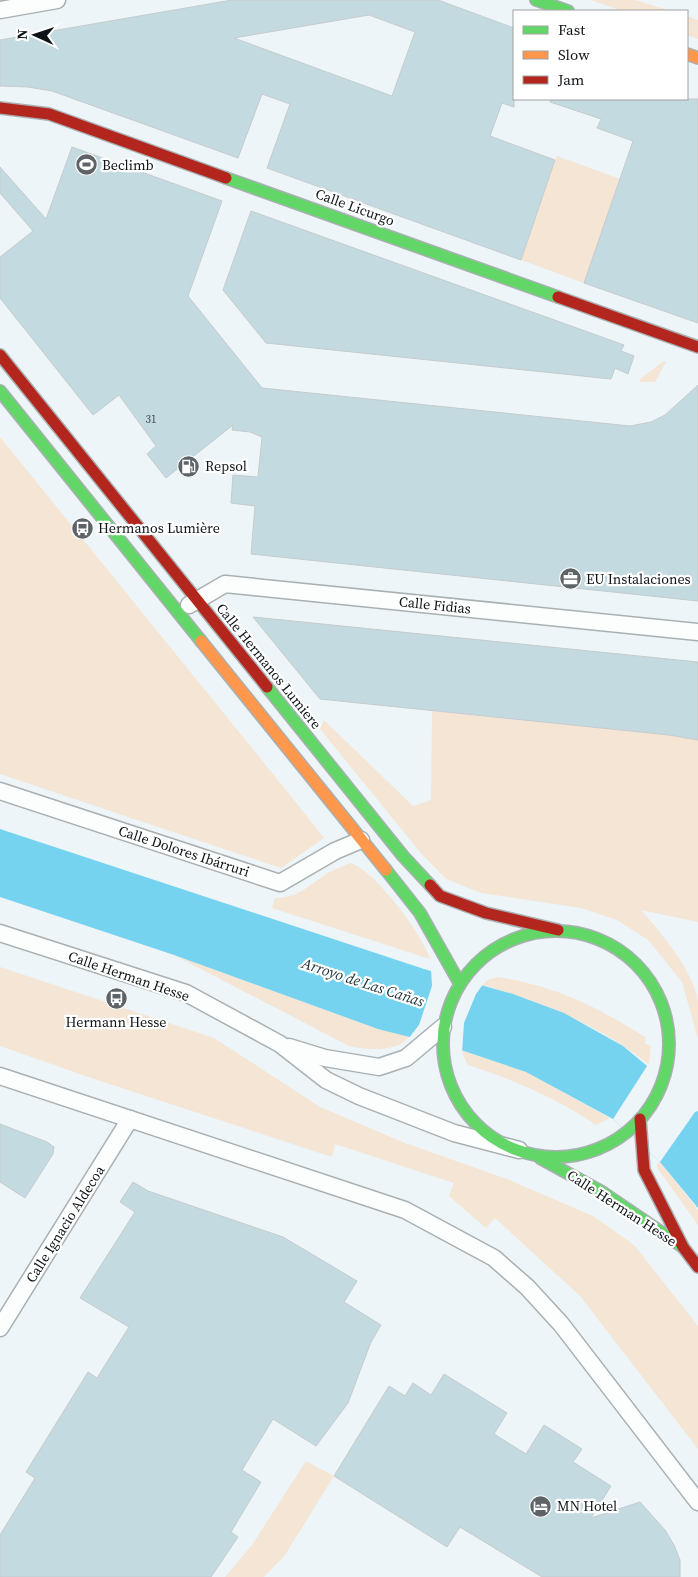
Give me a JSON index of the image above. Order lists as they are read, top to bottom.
{
  "streets": {
    "main road": ["Calle Licurgo", "Calle Hermanos Lumiere", "Calle Herman Hesse"],
    "street": ["Calle Fidias", "Calle Dolores Ibárruri", "Calle Ignacio Aldecoa"]
  },
  "crossings": [
    ["Calle Fidias", "Calle Hermanos Lumiere"]
  ],
  "water": ["Arroyo de Las Cañas"],
  "places": {
    "sports": ["Beclimb"],
    "fuel station": ["Repsol"],
    "bus stop": ["Hermanos Lumière", "Hermann Hesse"],
    "office": ["EU Instalaciones"],
    "hotel": ["MN Hotel"]
  },
  "house_numbers": ["31"],
  "legend": ["Fast", "Slow", "Jam"],
  "north": "left"
}
